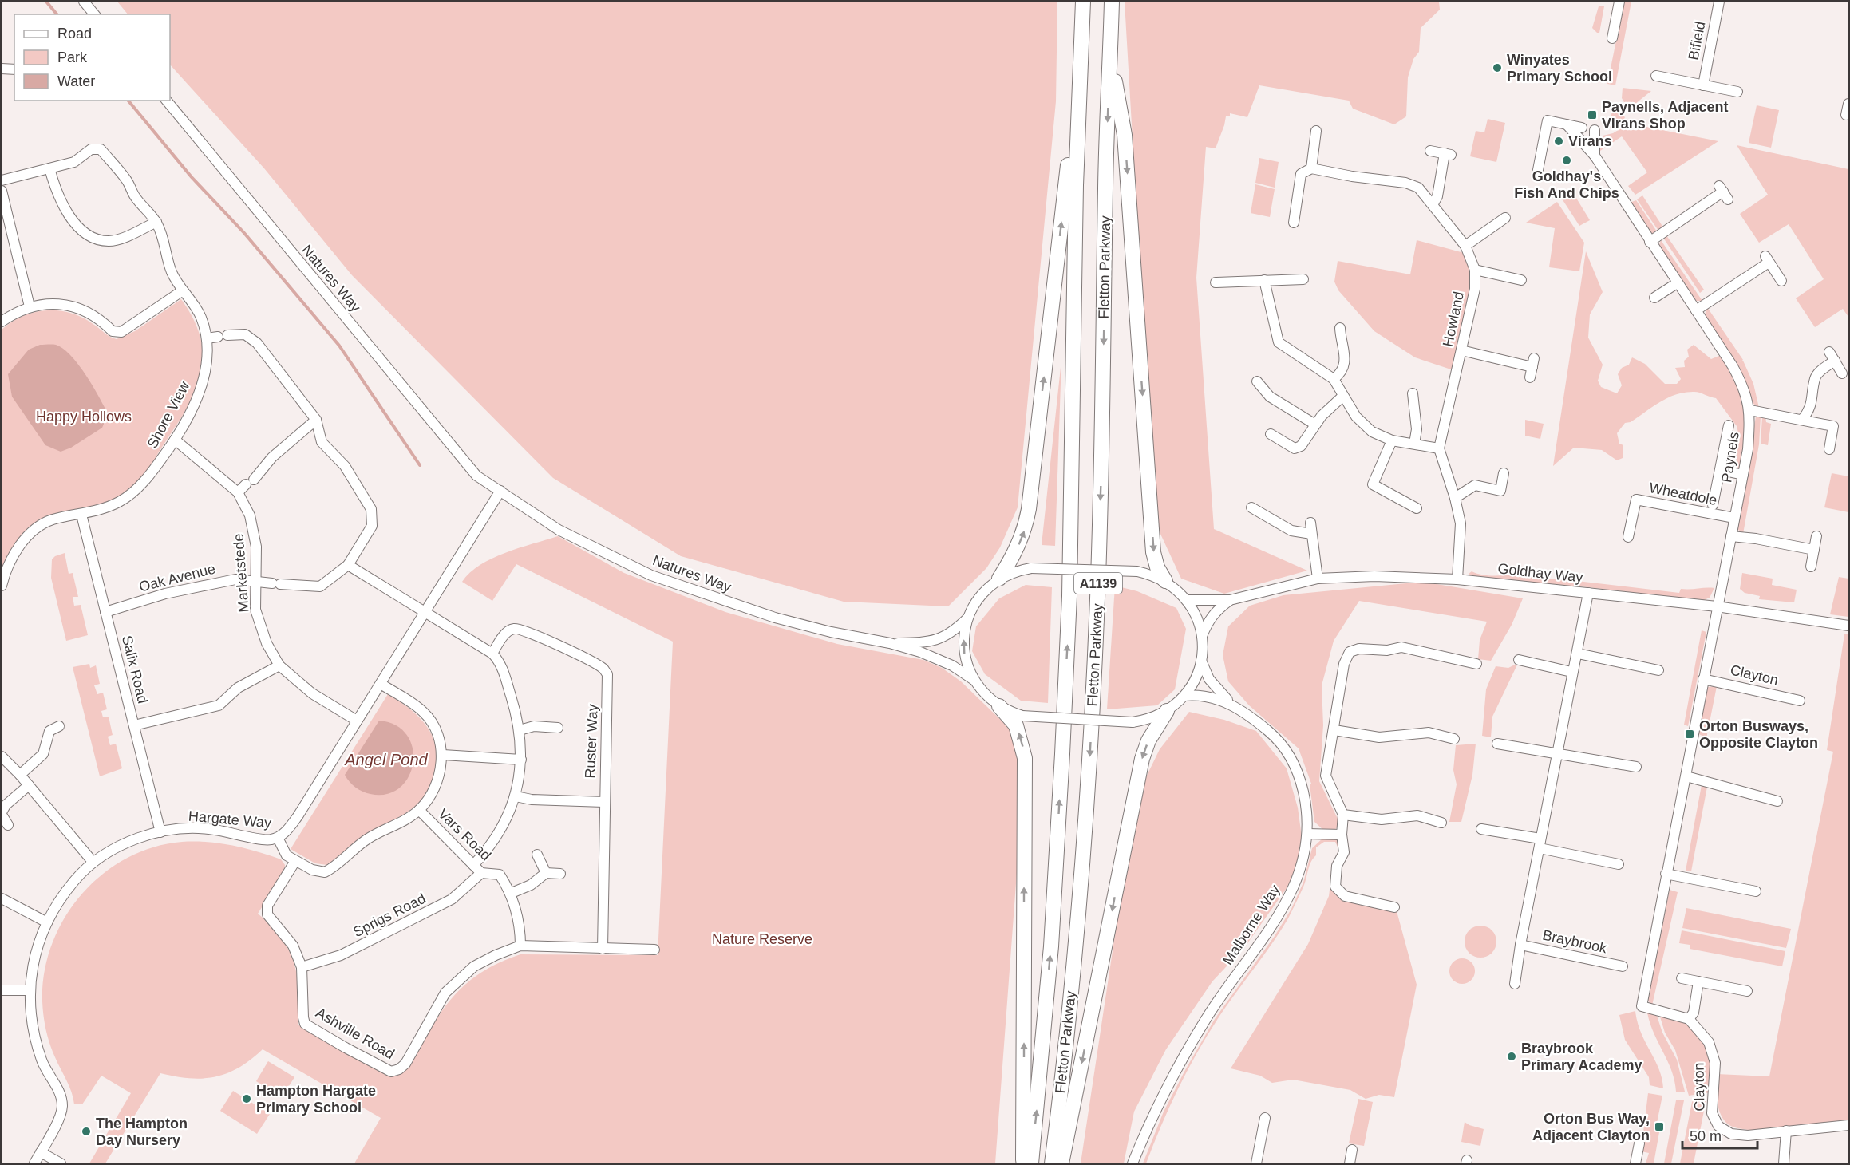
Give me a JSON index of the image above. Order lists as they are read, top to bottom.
{
  "streets": {
    "highway": ["Fletton Parkway", "A1139"],
    "street": [
      "Bifield",
      "Natures Way",
      "Howland",
      "Shore View",
      "Paynels",
      "Wheatdole",
      "Marketstede",
      "Goldhay Way",
      "Oak Avenue",
      "Salix Road",
      "Clayton",
      "Ruster Way",
      "Hargate Way",
      "Vars Road",
      "Sprigs Road",
      "Malborne Way",
      "Braybrook",
      "Ashville Road"
    ]
  },
  "crossings": [
    ["Natures Way", "Hargate Way"],
    ["Shore View", "Marketstede"],
    ["Shore View", "Salix Road"],
    ["Paynels", "Wheatdole"],
    ["Paynels", "Goldhay Way"],
    ["Marketstede", "Oak Avenue"],
    ["Marketstede", "Hargate Way"],
    ["Goldhay Way", "Braybrook"],
    ["Oak Avenue", "Salix Road"],
    ["Salix Road", "Hargate Way"],
    ["Ruster Way", "Ashville Road"],
    ["Vars Road", "Sprigs Road"],
    ["Vars Road", "Ashville Road"],
    ["Sprigs Road", "Ashville Road"]
  ],
  "water": ["Angel Pond"],
  "parks": ["Happy Hollows", "Nature Reserve"],
  "places": {
    "other": [
      "Winyates Primary School",
      "Virans",
      "Goldhay's Fish And Chips",
      "Braybrook Primary Academy",
      "Hampton Hargate Primary School",
      "The Hampton Day Nursery"
    ],
    "transit": ["Paynells, Adjacent Virans Shop", "Orton Busways, Opposite Clayton", "Orton Bus Way, Adjacent Clayton"]
  },
  "legend": ["Road", "Park", "Water"],
  "scale_bar": "50 m"
}
